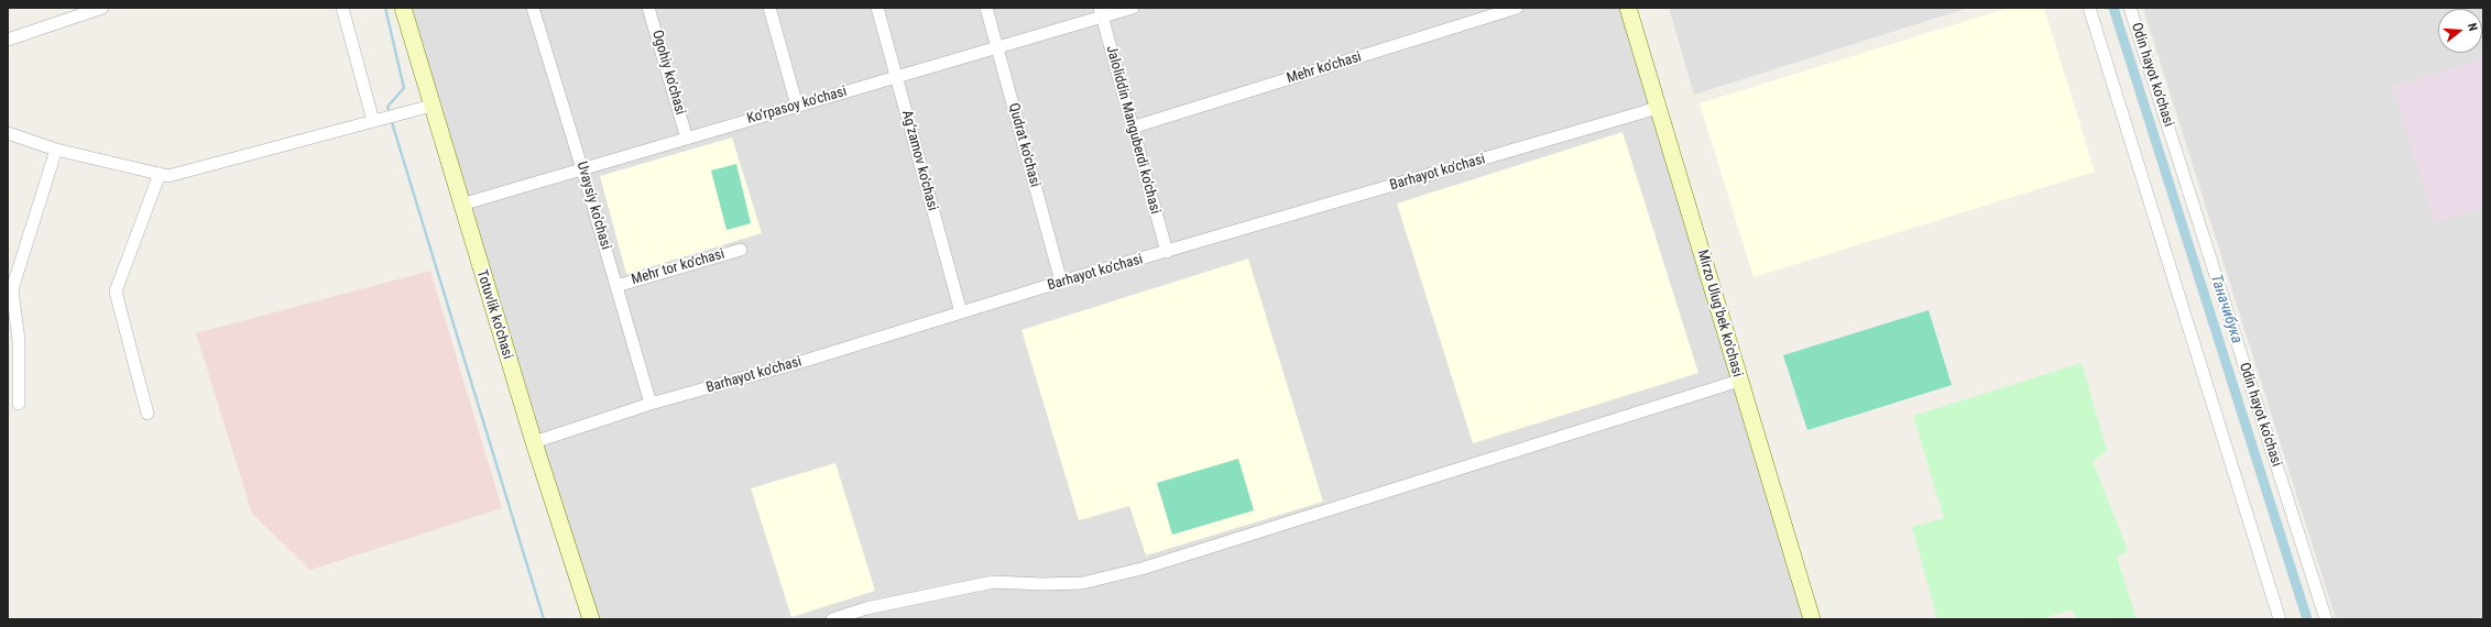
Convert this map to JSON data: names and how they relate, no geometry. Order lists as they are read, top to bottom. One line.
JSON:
{"streets":{"main road":["Mirzo Ulug'bek ko'chasi","Totuvlik ko'chasi"],"street":["Mehr ko'chasi","Ogohiy ko'chasi","Odin hayot ko'chasi","Ko‘rpasoy ko'chasi","Jaloliddin Manguberdi ko'chasi","Qudrat ko'chasi","Ag‘zamov ko'chasi","Barhayot ko'chasi","Uvaysiy ko'chasi","Mehr tor ko'chasi"]},"crossings":[["Mehr ko'chasi","Jaloliddin Manguberdi ko'chasi"],["Ogohiy ko'chasi","Ko‘rpasoy ko'chasi"],["Ko‘rpasoy ko'chasi","Jaloliddin Manguberdi ko'chasi"],["Ko‘rpasoy ko'chasi","Qudrat ko'chasi"],["Ko‘rpasoy ko'chasi","Ag‘zamov ko'chasi"],["Ko‘rpasoy ko'chasi","Uvaysiy ko'chasi"],["Ko‘rpasoy ko'chasi","Totuvlik ko'chasi"],["Jaloliddin Manguberdi ko'chasi","Barhayot ko'chasi"],["Qudrat ko'chasi","Barhayot ko'chasi"],["Ag‘zamov ko'chasi","Barhayot ko'chasi"],["Barhayot ko'chasi","Uvaysiy ko'chasi"],["Barhayot ko'chasi","Mirzo Ulug'bek ko'chasi"],["Barhayot ko'chasi","Totuvlik ko'chasi"],["Uvaysiy ko'chasi","Mehr tor ko'chasi"]],"water":["Таначибука"],"north":"right"}
